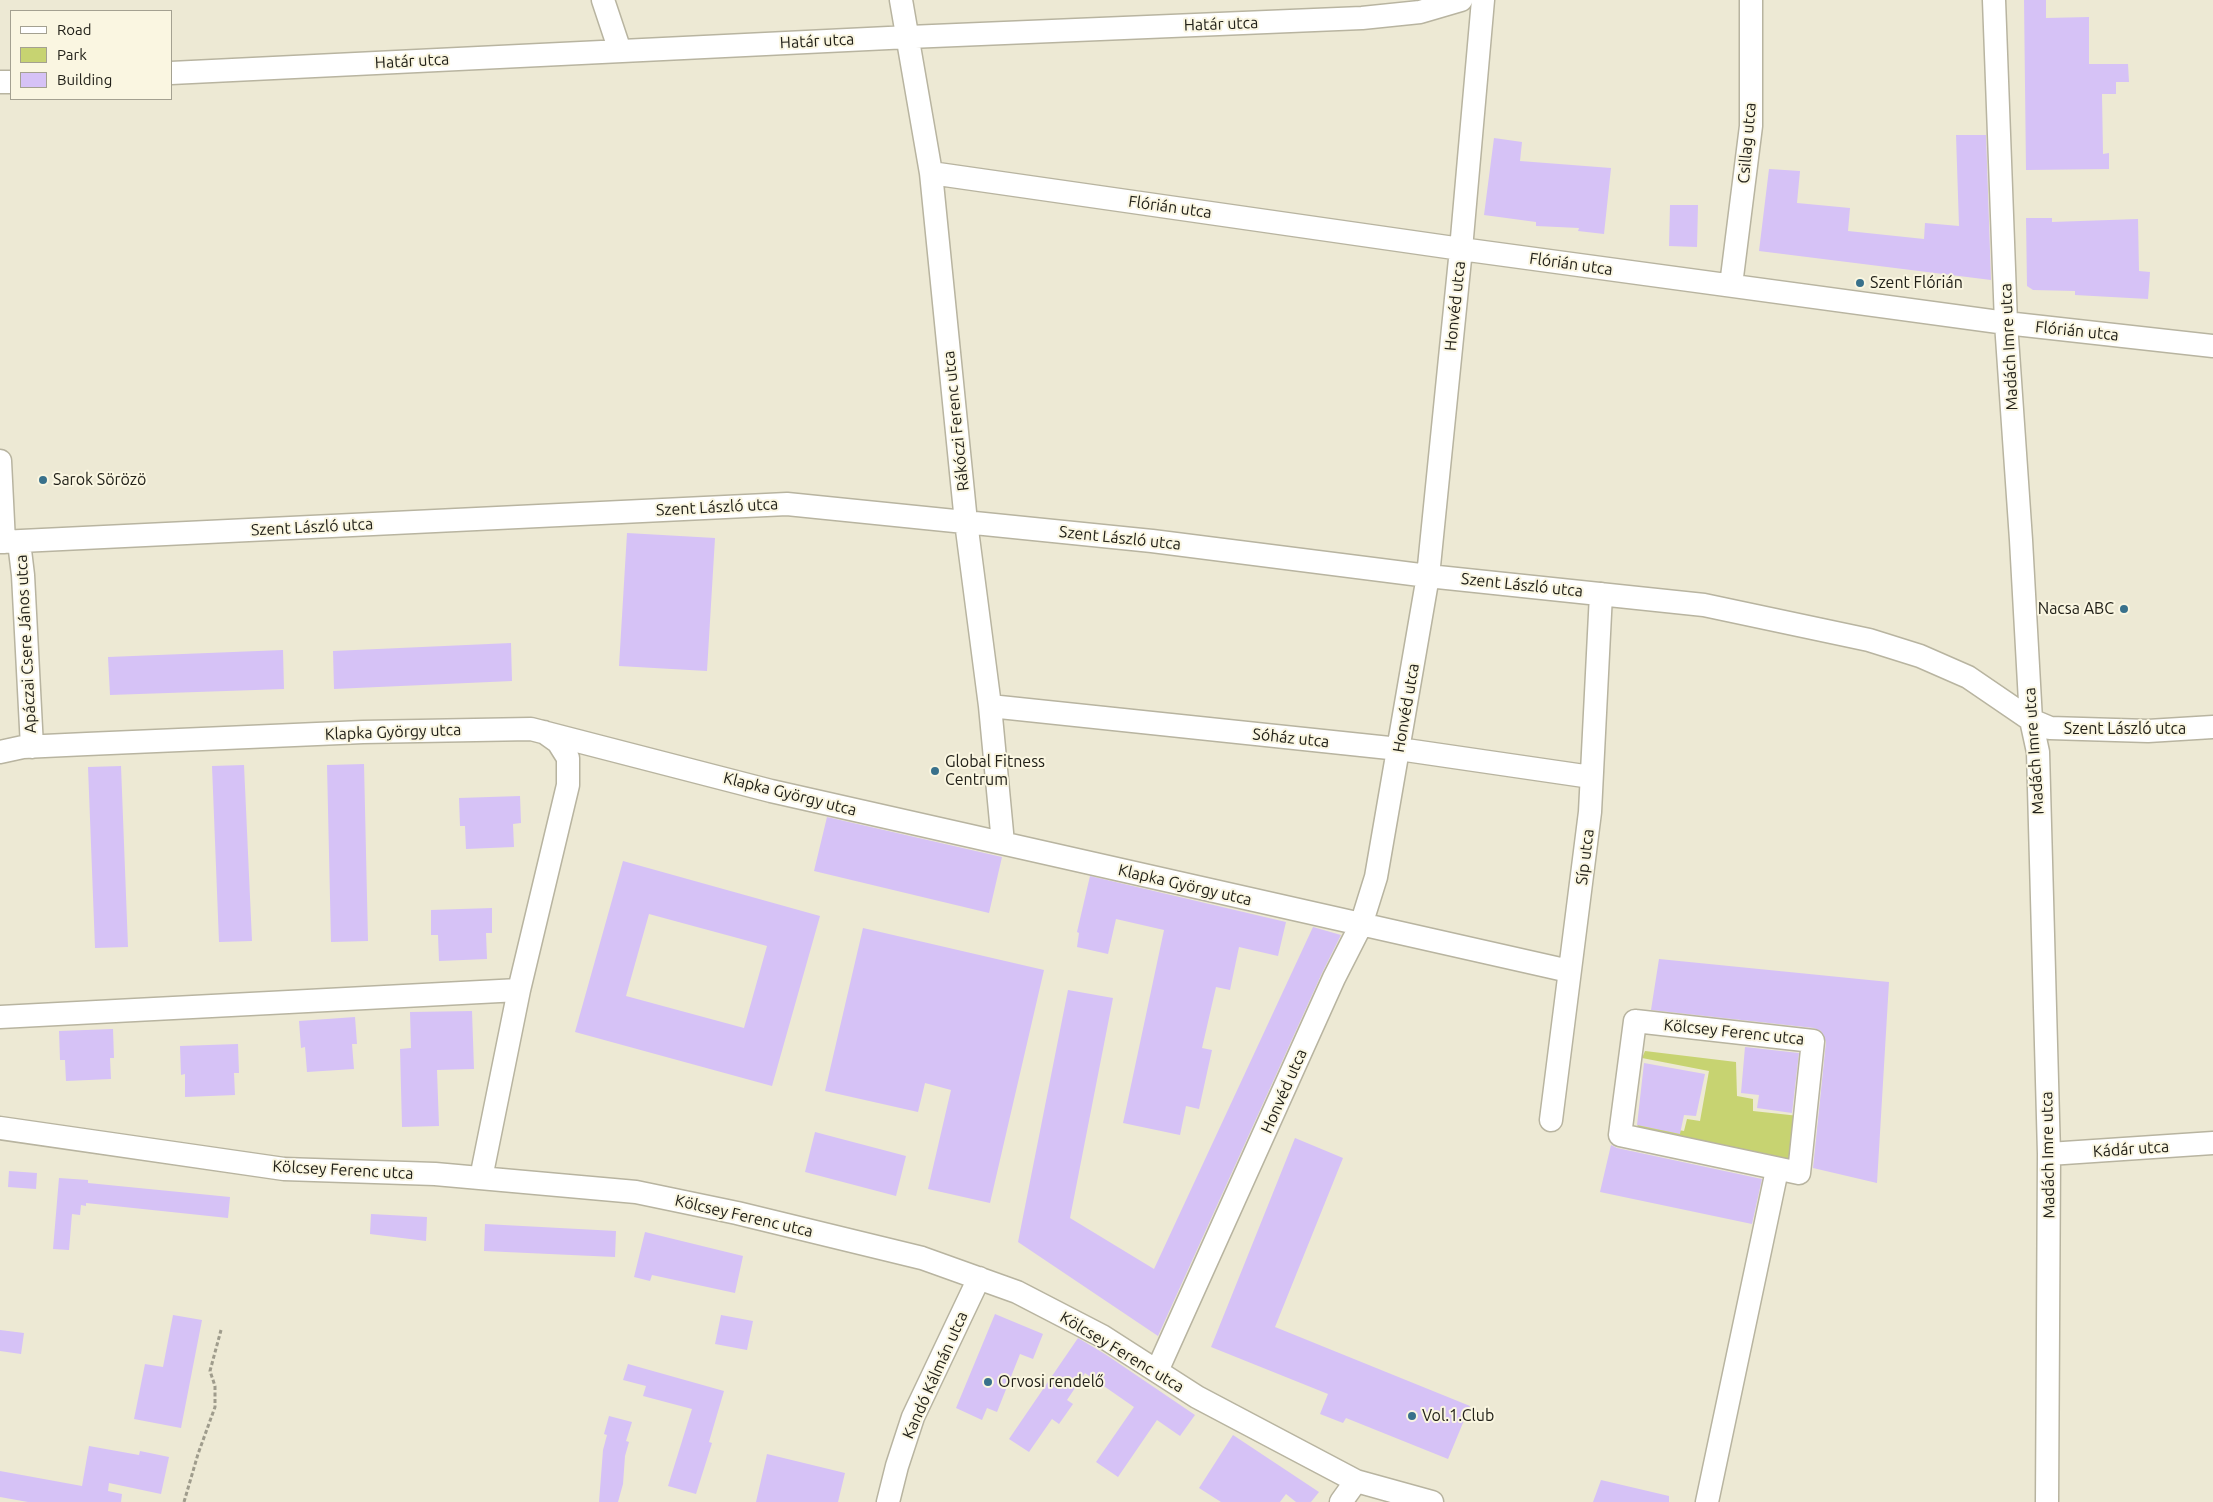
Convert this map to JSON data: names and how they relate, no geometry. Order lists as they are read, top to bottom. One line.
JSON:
{"streets":{"street":["Határ utca","Csillag utca","Flórián utca","Honvéd utca","Madách Imre utca","Rákóczi Ferenc utca","Szent László utca","Apáczai Csere János utca","Klapka György utca","Sóház utca","Síp utca","Kölcsey Ferenc utca","Kádár utca","Kandó Kálmán utca"]},"crossings":[["Határ utca","Rákóczi Ferenc utca"],["Csillag utca","Flórián utca"],["Flórián utca","Honvéd utca"],["Flórián utca","Madách Imre utca"],["Flórián utca","Rákóczi Ferenc utca"],["Honvéd utca","Szent László utca"],["Honvéd utca","Klapka György utca"],["Honvéd utca","Sóház utca"],["Honvéd utca","Kölcsey Ferenc utca"],["Madách Imre utca","Szent László utca"],["Madách Imre utca","Kádár utca"],["Rákóczi Ferenc utca","Szent László utca"],["Rákóczi Ferenc utca","Klapka György utca"],["Rákóczi Ferenc utca","Sóház utca"],["Szent László utca","Apáczai Csere János utca"],["Szent László utca","Síp utca"],["Apáczai Csere János utca","Klapka György utca"],["Klapka György utca","Síp utca"],["Sóház utca","Síp utca"],["Kölcsey Ferenc utca","Kandó Kálmán utca"]],"places":["Szent Flórián","Sarok Sörözö","Nacsa ABC","Global Fitness Centrum","Orvosi rendelő","Vol.1.Club"],"legend":["Road","Park","Building"]}
